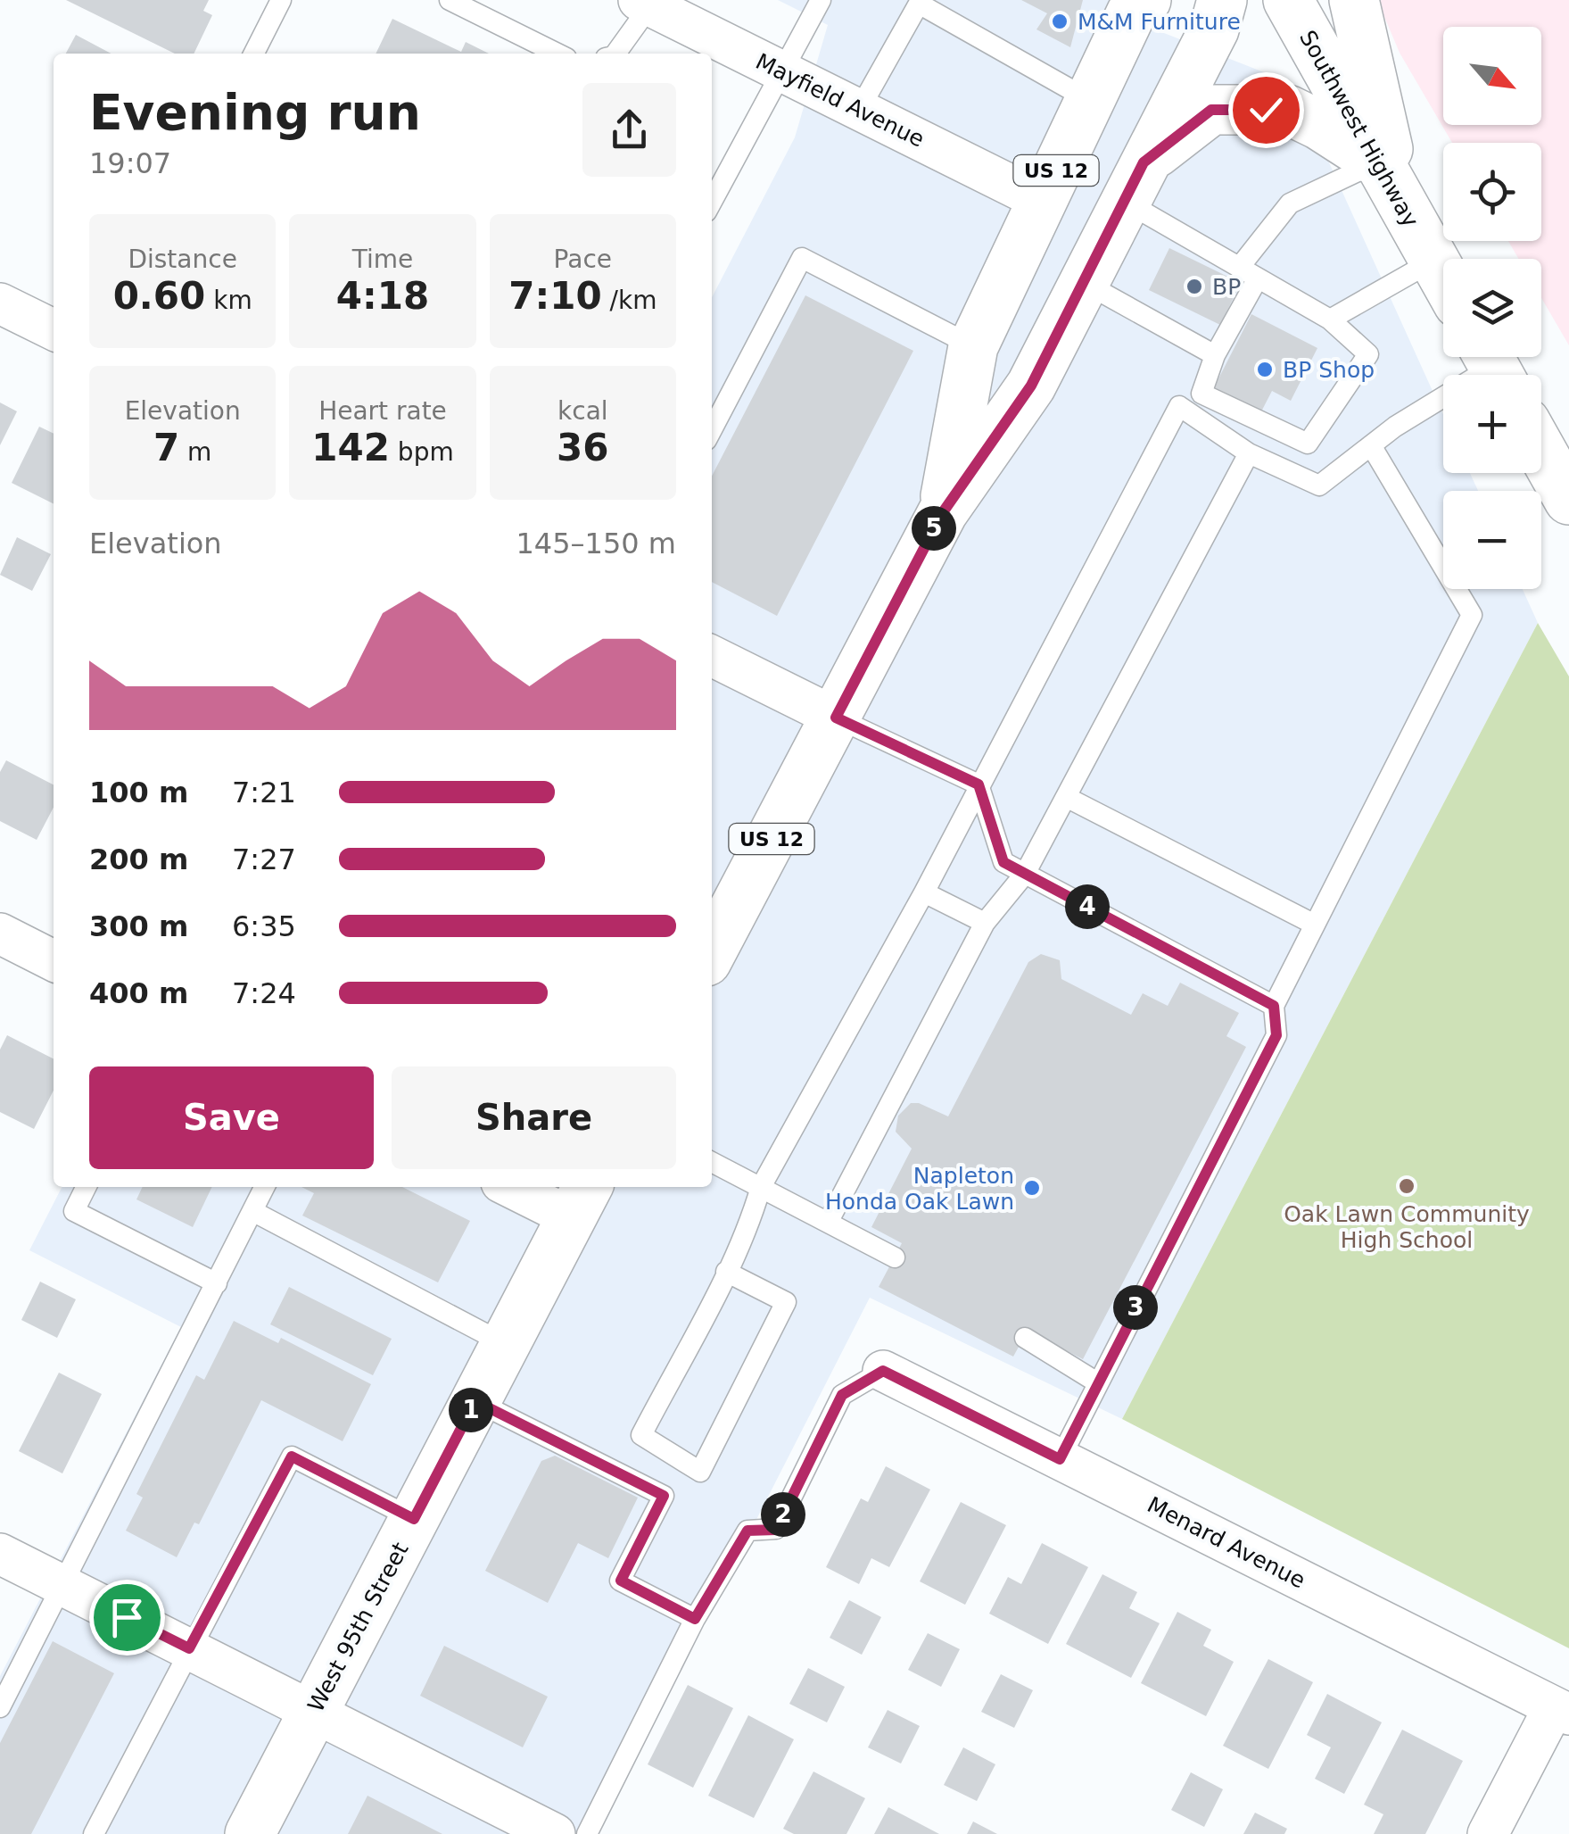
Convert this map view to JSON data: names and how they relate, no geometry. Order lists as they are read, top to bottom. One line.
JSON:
{"streets":{"main road":["Southwest Highway","US 12","West 95th Street"],"street":["Mayfield Avenue","Menard Avenue"]},"crossings":[["Mayfield Avenue","US 12"]],"places":["M&M Furniture","BP","BP Shop","Oak Lawn Community High School","Napleton Honda Oak Lawn"],"north":"bottom right","page":{"map_buttons":["+","−"],"heading":["Evening run","19:07"],"stats":[["Distance","0.60 km"],["Time","4:18"],["Pace","7:10 /km"],["Elevation","7 m"],["Heart rate","142 bpm"],["kcal","36"]],"pins":["5","4","3","1","2"],"chart":["Elevation","145–150 m"],"list":[{"name":"100 m","note":"7:21"},{"name":"200 m","note":"7:27"},{"name":"300 m","note":"6:35"},{"name":"400 m","note":"7:24"}],"buttons":["Save","Share"]}}
